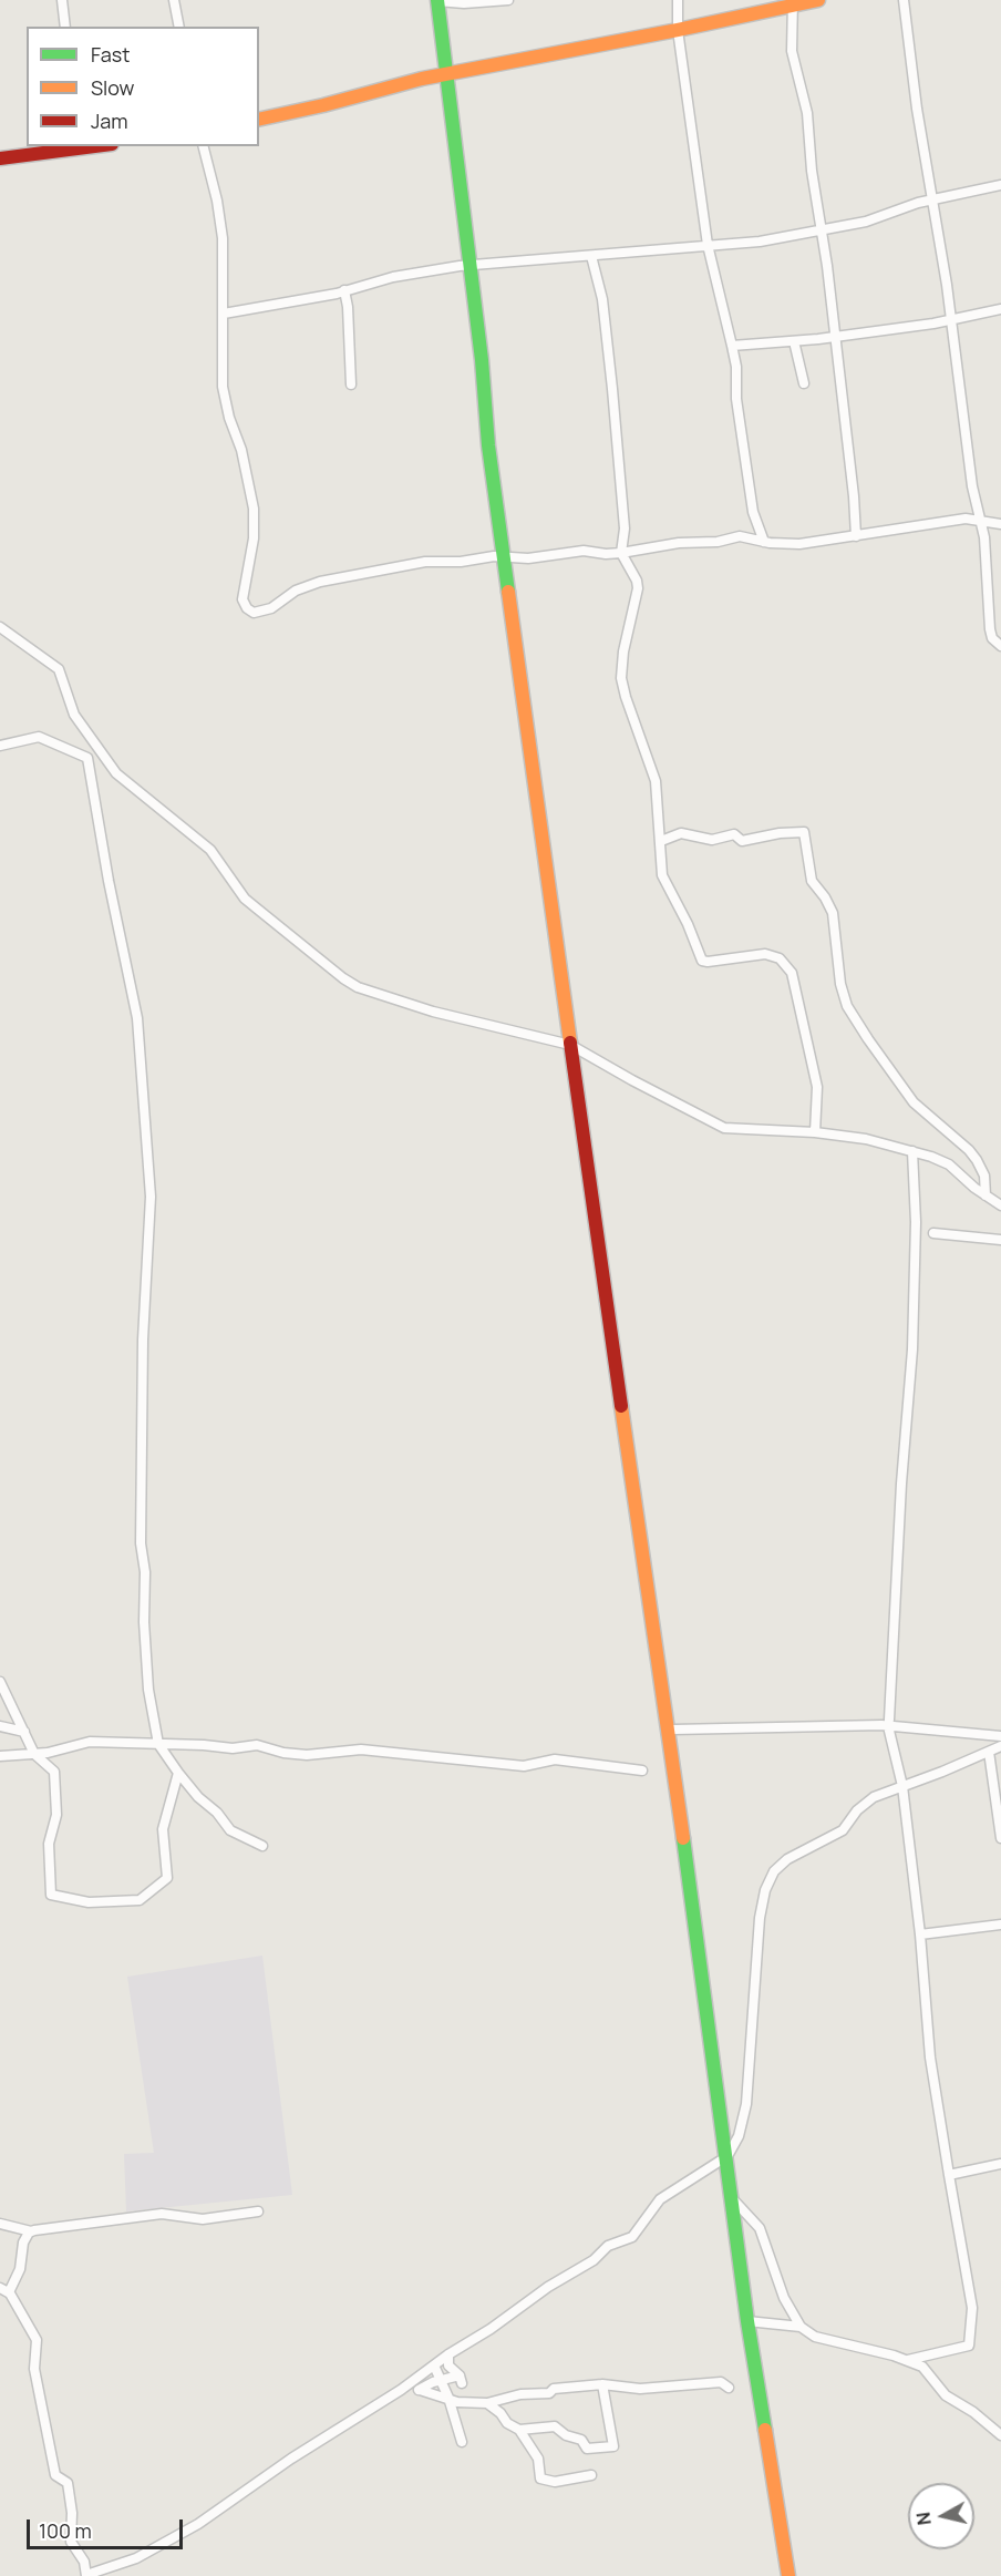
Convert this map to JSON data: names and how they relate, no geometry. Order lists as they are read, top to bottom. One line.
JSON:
{"legend":["Fast","Slow","Jam"],"scale_bar":"100 m","north":"left"}
